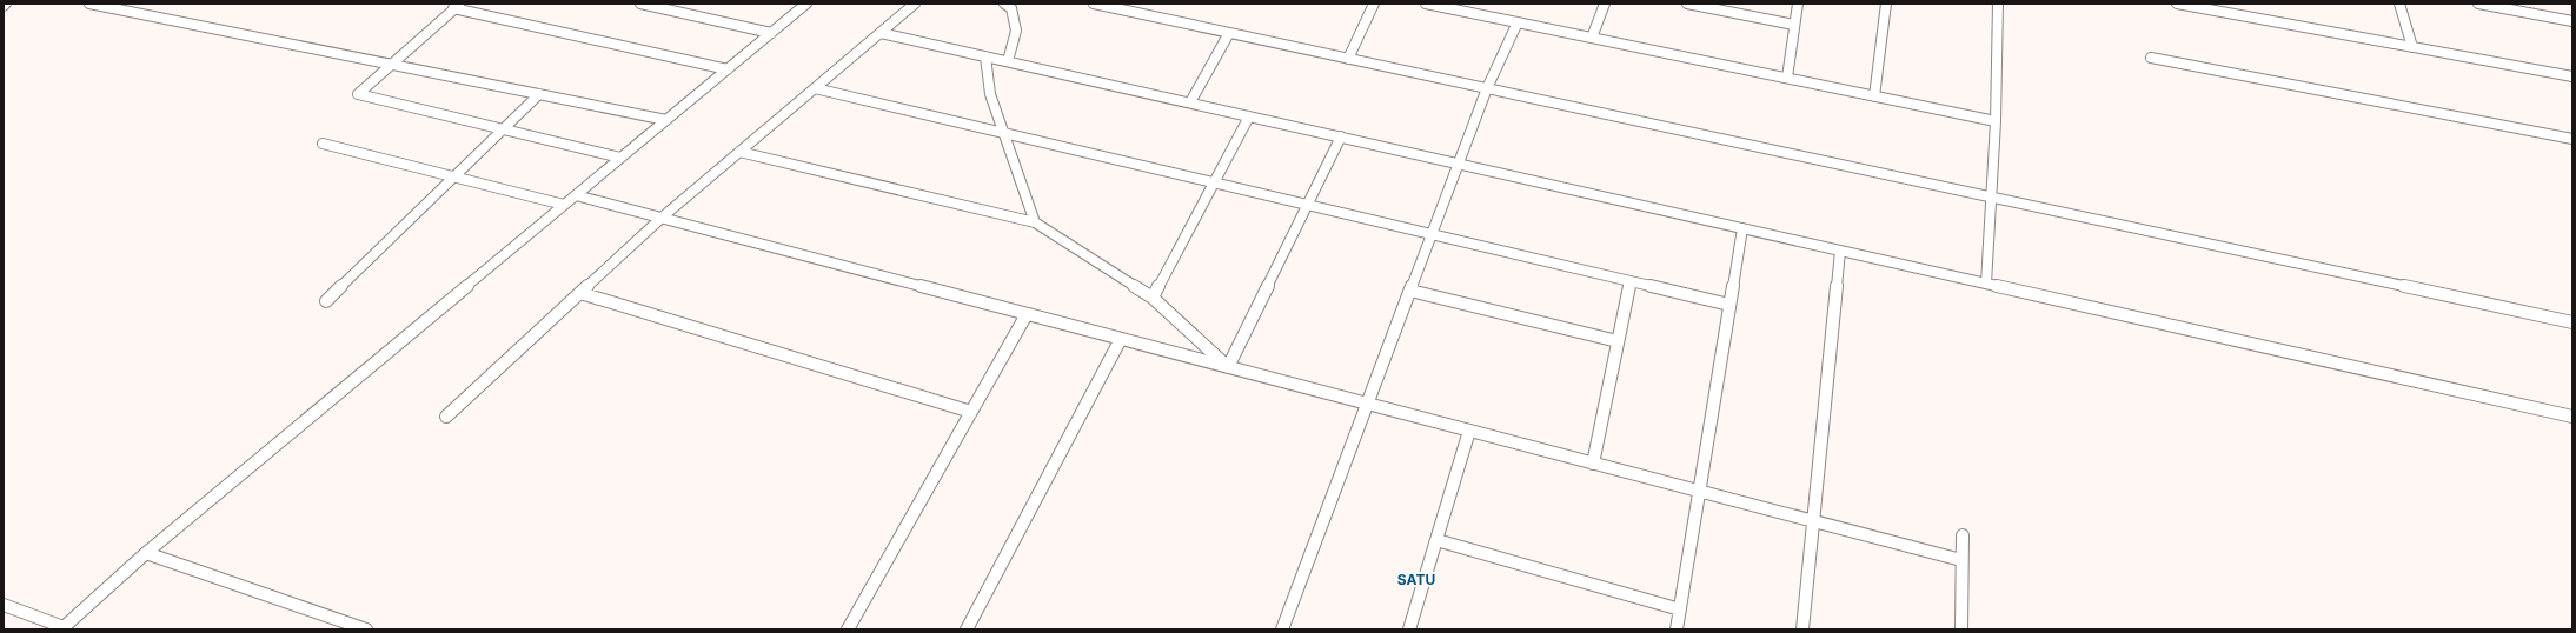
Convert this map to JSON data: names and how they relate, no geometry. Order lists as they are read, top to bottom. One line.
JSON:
{"districts":["SATU"]}
